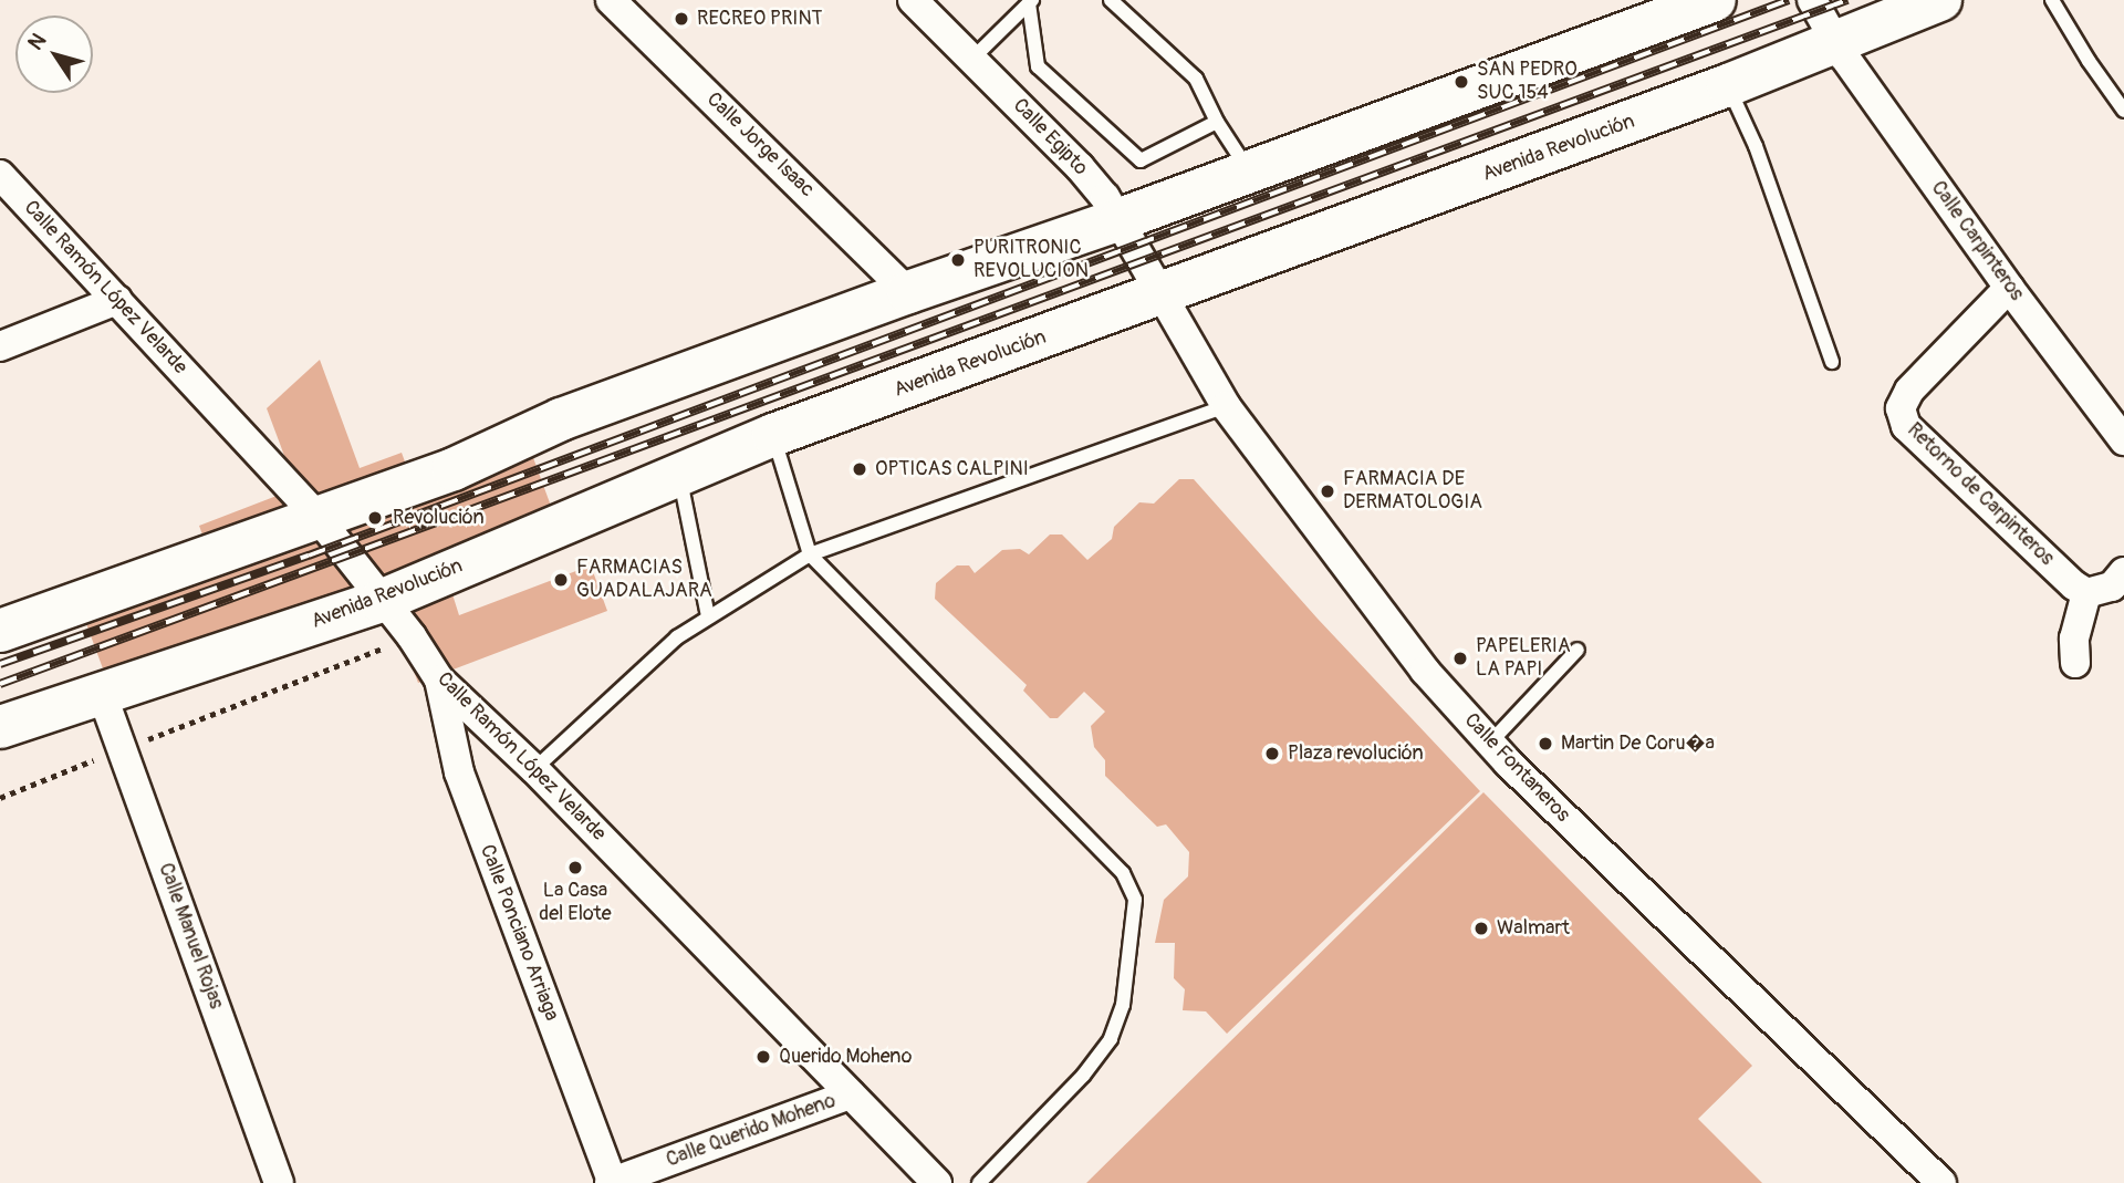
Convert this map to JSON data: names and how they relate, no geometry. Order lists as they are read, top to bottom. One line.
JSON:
{"streets":{"main road":["Avenida Revolución"],"street":["Calle Egipto","Calle Jorge Isaac","Calle Carpinteros","Calle Ramón López Velarde","Retorno de Carpinteros","Calle Fontaneros","Calle Ponciano Arriaga","Calle Manuel Rojas","Calle Querido Moheno"]},"crossings":[["Calle Egipto","Avenida Revolución"],["Calle Egipto","Calle Fontaneros"],["Avenida Revolución","Calle Carpinteros"],["Avenida Revolución","Calle Ramón López Velarde"],["Avenida Revolución","Calle Fontaneros"],["Avenida Revolución","Calle Manuel Rojas"],["Calle Carpinteros","Retorno de Carpinteros"],["Calle Ramón López Velarde","Calle Ponciano Arriaga"],["Calle Ramón López Velarde","Calle Querido Moheno"],["Calle Ponciano Arriaga","Calle Querido Moheno"]],"places":["RECREO PRINT","SAN PEDRO SUC 154","PURITRONIC REVOLUCION","OPTICAS CALPINI","FARMACIA DE DERMATOLOGIA","Revolución","FARMACIAS GUADALAJARA","PAPELERIA LA PAPI","Martin De Coru�a","Plaza revolución","La Casa del Elote","Walmart","Querido Moheno"],"north":"top left"}
